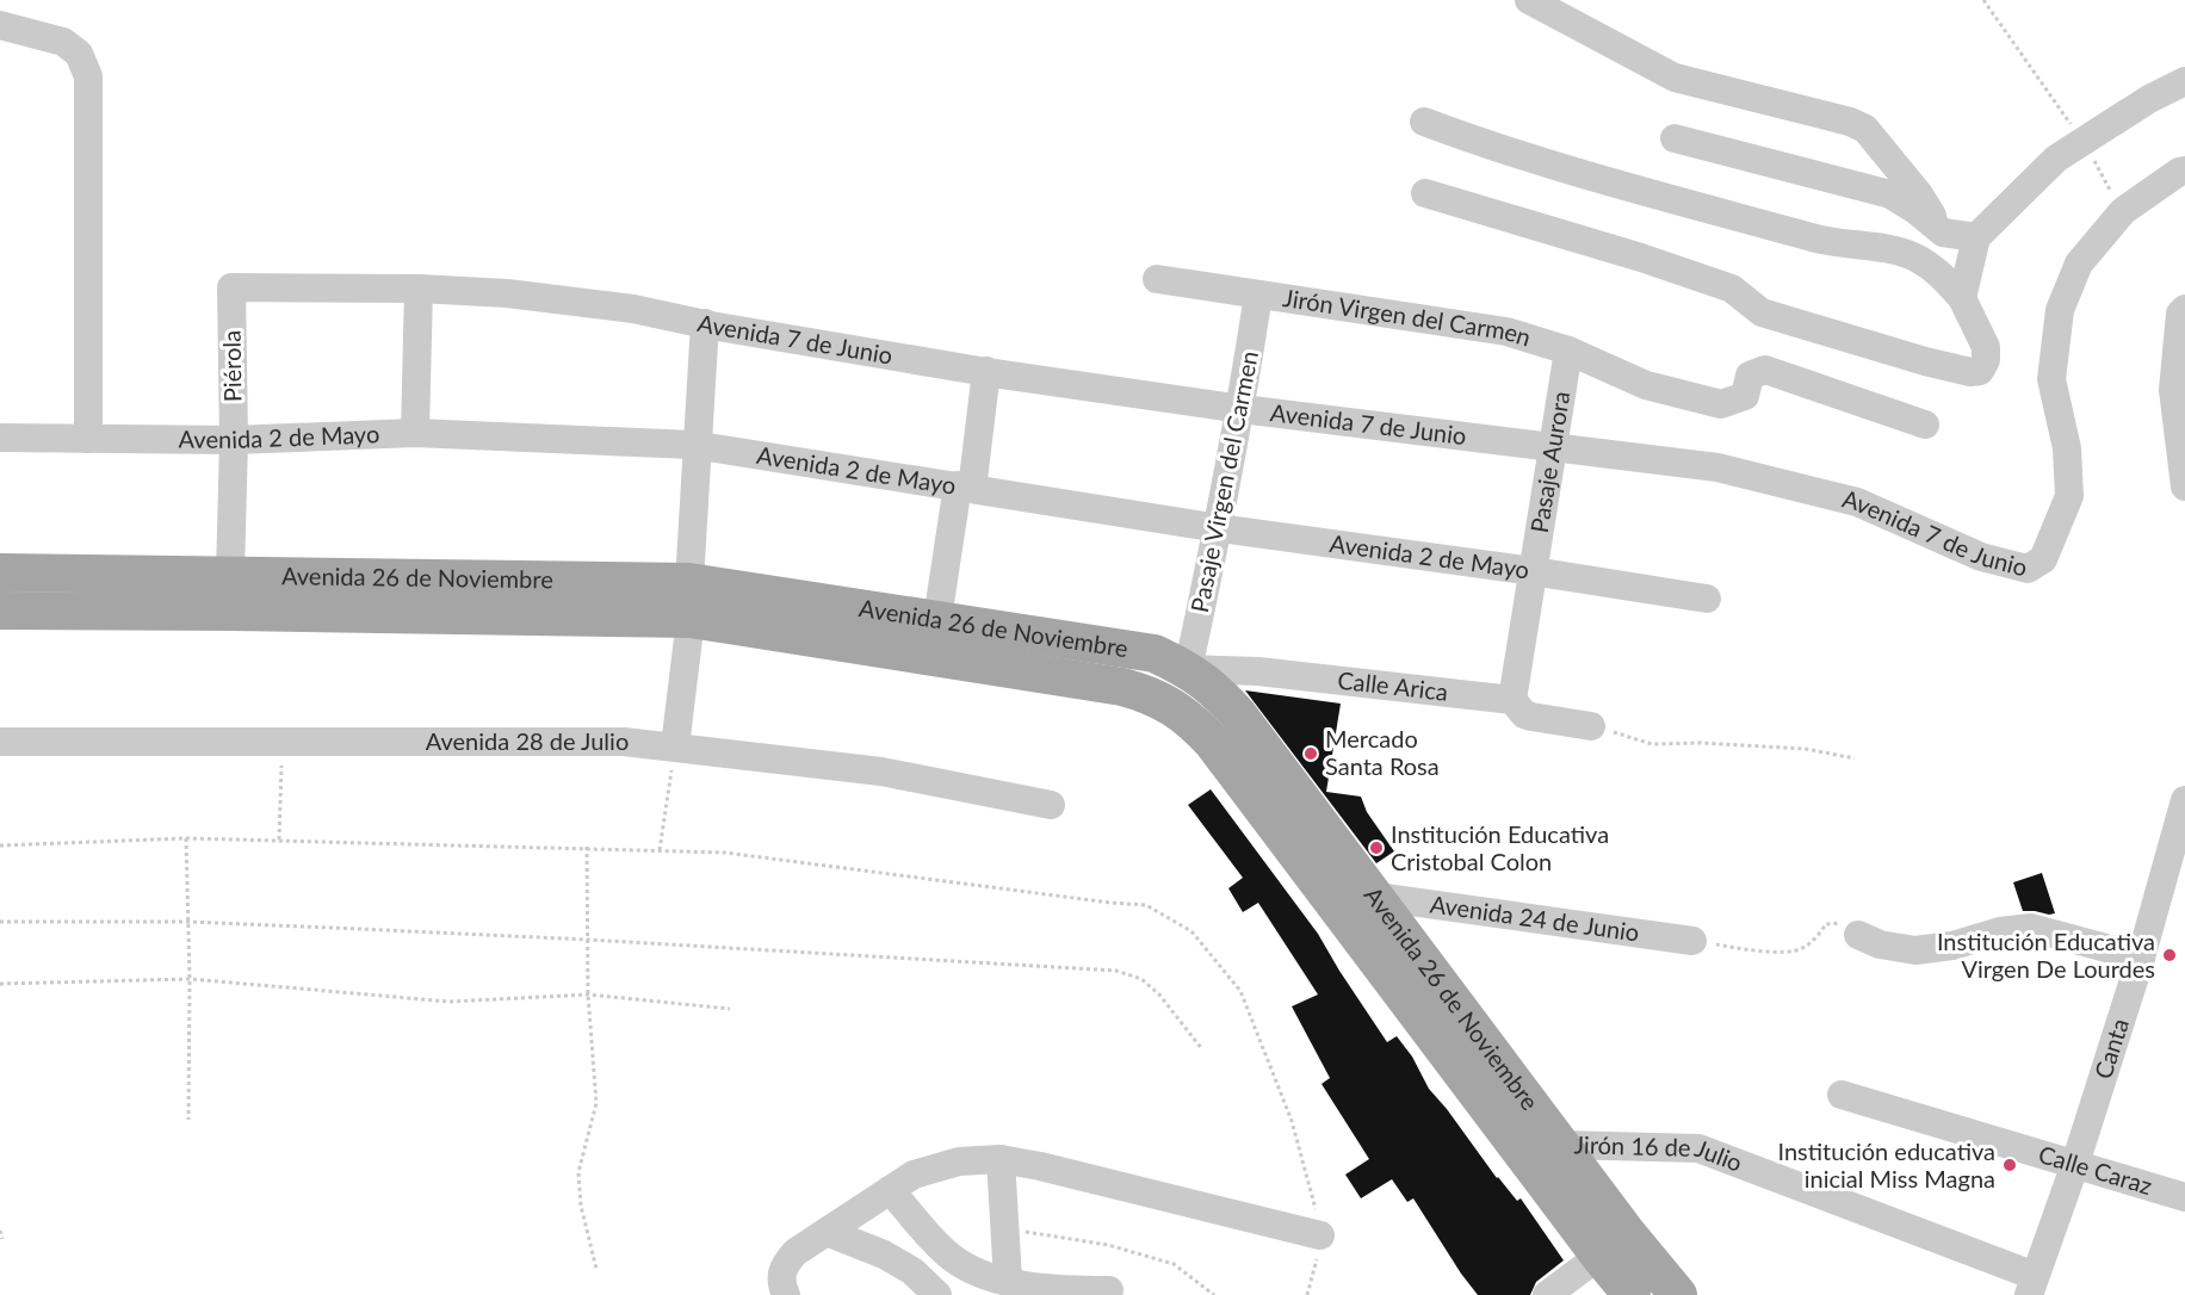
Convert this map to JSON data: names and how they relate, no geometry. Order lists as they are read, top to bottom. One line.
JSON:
{"streets":{"main road":["Avenida 26 de Noviembre"],"street":["Jirón Virgen del Carmen","Avenida 7 de Junio","Piérola","Avenida 2 de Mayo","Pasaje Aurora","Pasaje Virgen del Carmen","Calle Arica","Avenida 28 de Julio","Avenida 24 de Junio","Canta","Jirón 16 de Julio","Calle Caraz"]},"crossings":[["Jirón Virgen del Carmen","Pasaje Aurora"],["Jirón Virgen del Carmen","Pasaje Virgen del Carmen"],["Avenida 7 de Junio","Piérola"],["Avenida 7 de Junio","Pasaje Aurora"],["Avenida 7 de Junio","Pasaje Virgen del Carmen"],["Piérola","Avenida 2 de Mayo"],["Piérola","Avenida 26 de Noviembre"],["Avenida 2 de Mayo","Pasaje Aurora"],["Avenida 2 de Mayo","Pasaje Virgen del Carmen"],["Pasaje Aurora","Calle Arica"],["Pasaje Virgen del Carmen","Avenida 26 de Noviembre"],["Pasaje Virgen del Carmen","Calle Arica"],["Avenida 26 de Noviembre","Calle Arica"],["Avenida 26 de Noviembre","Avenida 24 de Junio"],["Avenida 26 de Noviembre","Jirón 16 de Julio"],["Canta","Jirón 16 de Julio"],["Canta","Calle Caraz"]],"places":["Mercado Santa Rosa","Institución Educativa Cristobal Colon","Institución Educativa Virgen De Lourdes","Institución educativa inicial Miss Magna"]}
